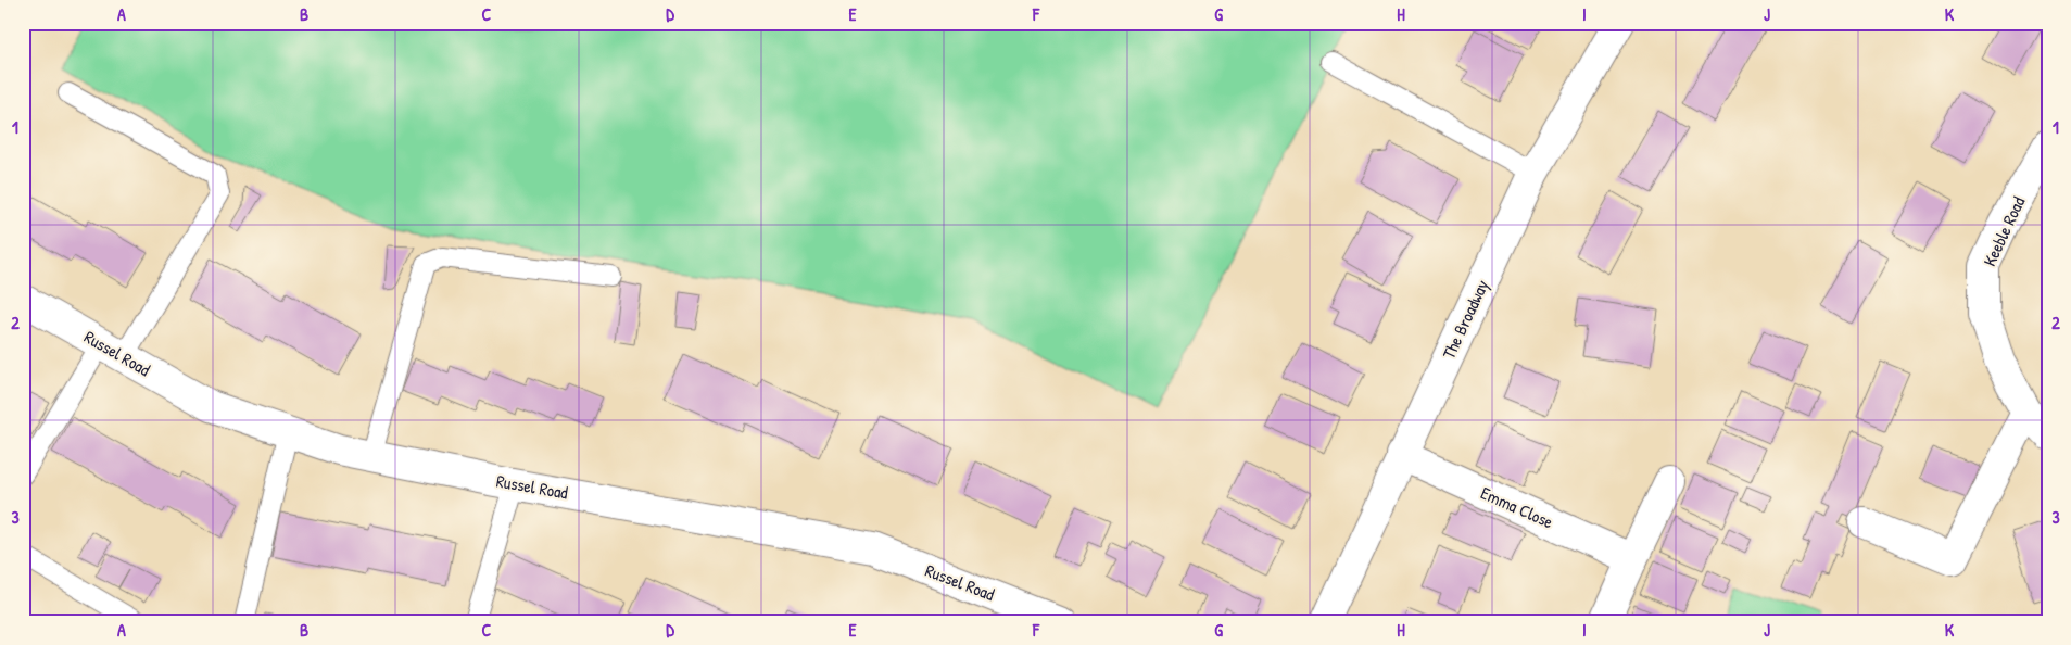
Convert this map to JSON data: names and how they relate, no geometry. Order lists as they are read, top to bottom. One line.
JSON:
{"streets":{"street":["Keeble Road","The Broadway","Russel Road","Emma Close"]},"crossings":[["The Broadway","Emma Close"]],"grid":{"columns":["A","B","C","D","E","F","G","H","I","J","K"],"rows":["1","2","3"]}}
